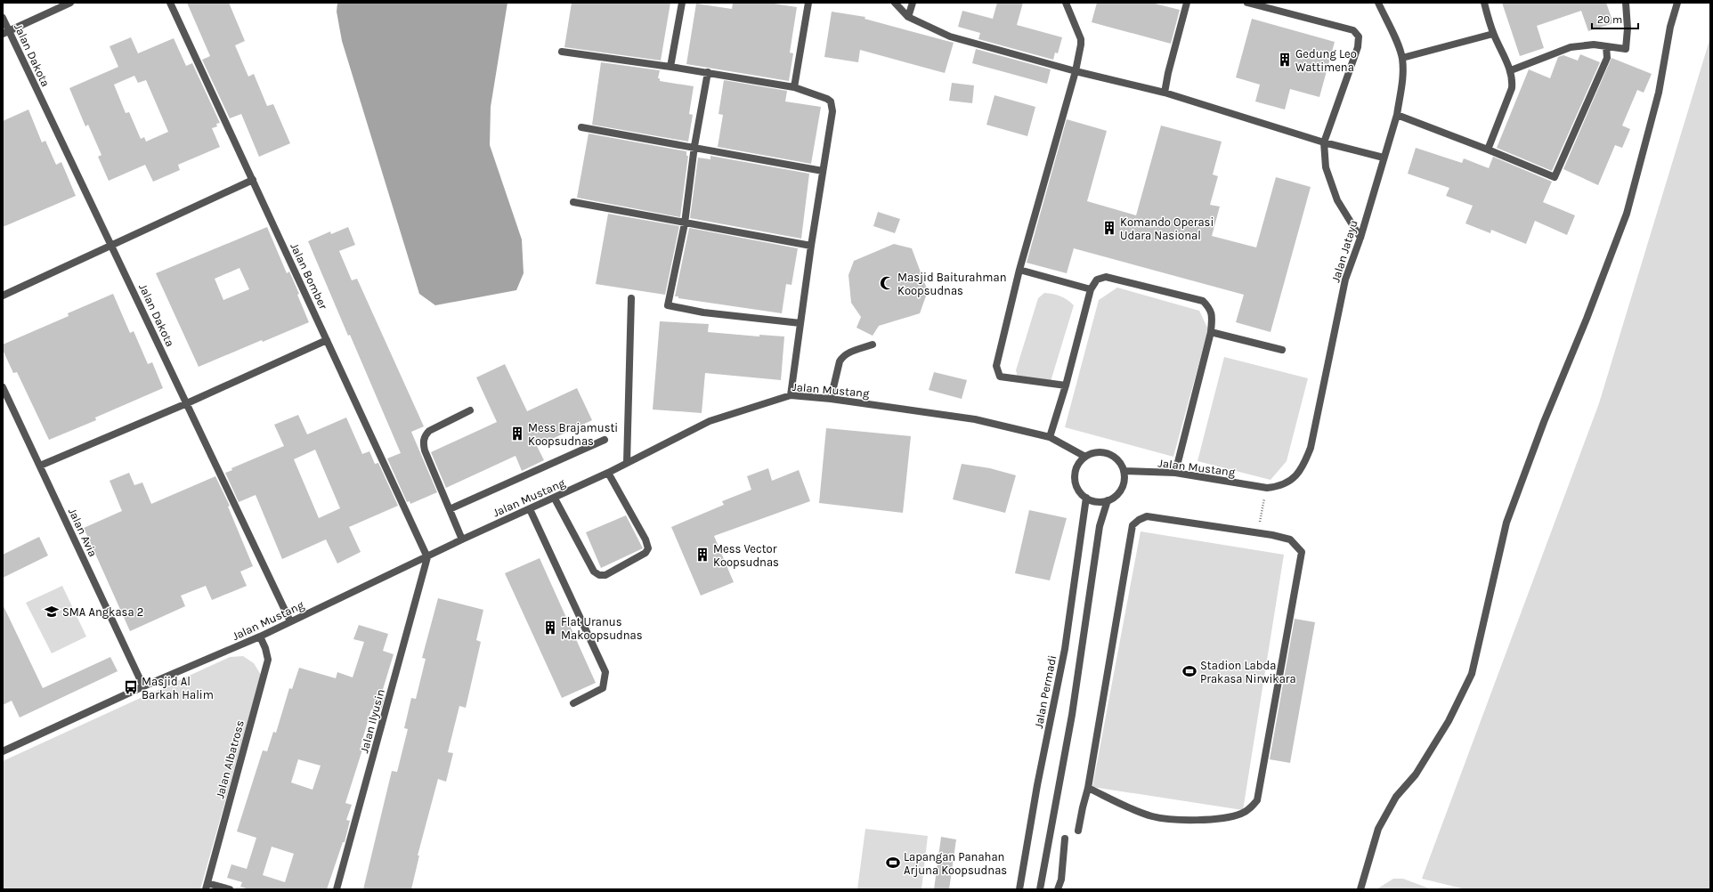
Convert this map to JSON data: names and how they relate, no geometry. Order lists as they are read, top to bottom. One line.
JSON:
{"streets":{"lane":["Jalan Dakota","Jalan Jatayu","Jalan Bomber","Jalan Mustang","Jalan Avia","Jalan Permadi","Jalan Ilyusin","Jalan Albatross"]},"crossings":[["Jalan Dakota","Jalan Mustang"],["Jalan Jatayu","Jalan Mustang"],["Jalan Bomber","Jalan Mustang"],["Jalan Bomber","Jalan Ilyusin"],["Jalan Mustang","Jalan Avia"],["Jalan Mustang","Jalan Permadi"],["Jalan Mustang","Jalan Ilyusin"],["Jalan Mustang","Jalan Albatross"]],"places":{"building":["Gedung Leo Wattimena","Komando Operasi Udara Nasional","Mess Brajamusti Koopsudnas","Mess Vector Koopsudnas","Flat Uranus Makoopsudnas"],"mosque":["Masjid Baiturahman Koopsudnas"],"school or university":["SMA Angkasa 2"],"sports":["Stadion Labda Prakasa Nirwikara","Lapangan Panahan Arjuna Koopsudnas"],"bus stop":["Masjid Al Barkah Halim"]},"scale_bar":"20 m"}
